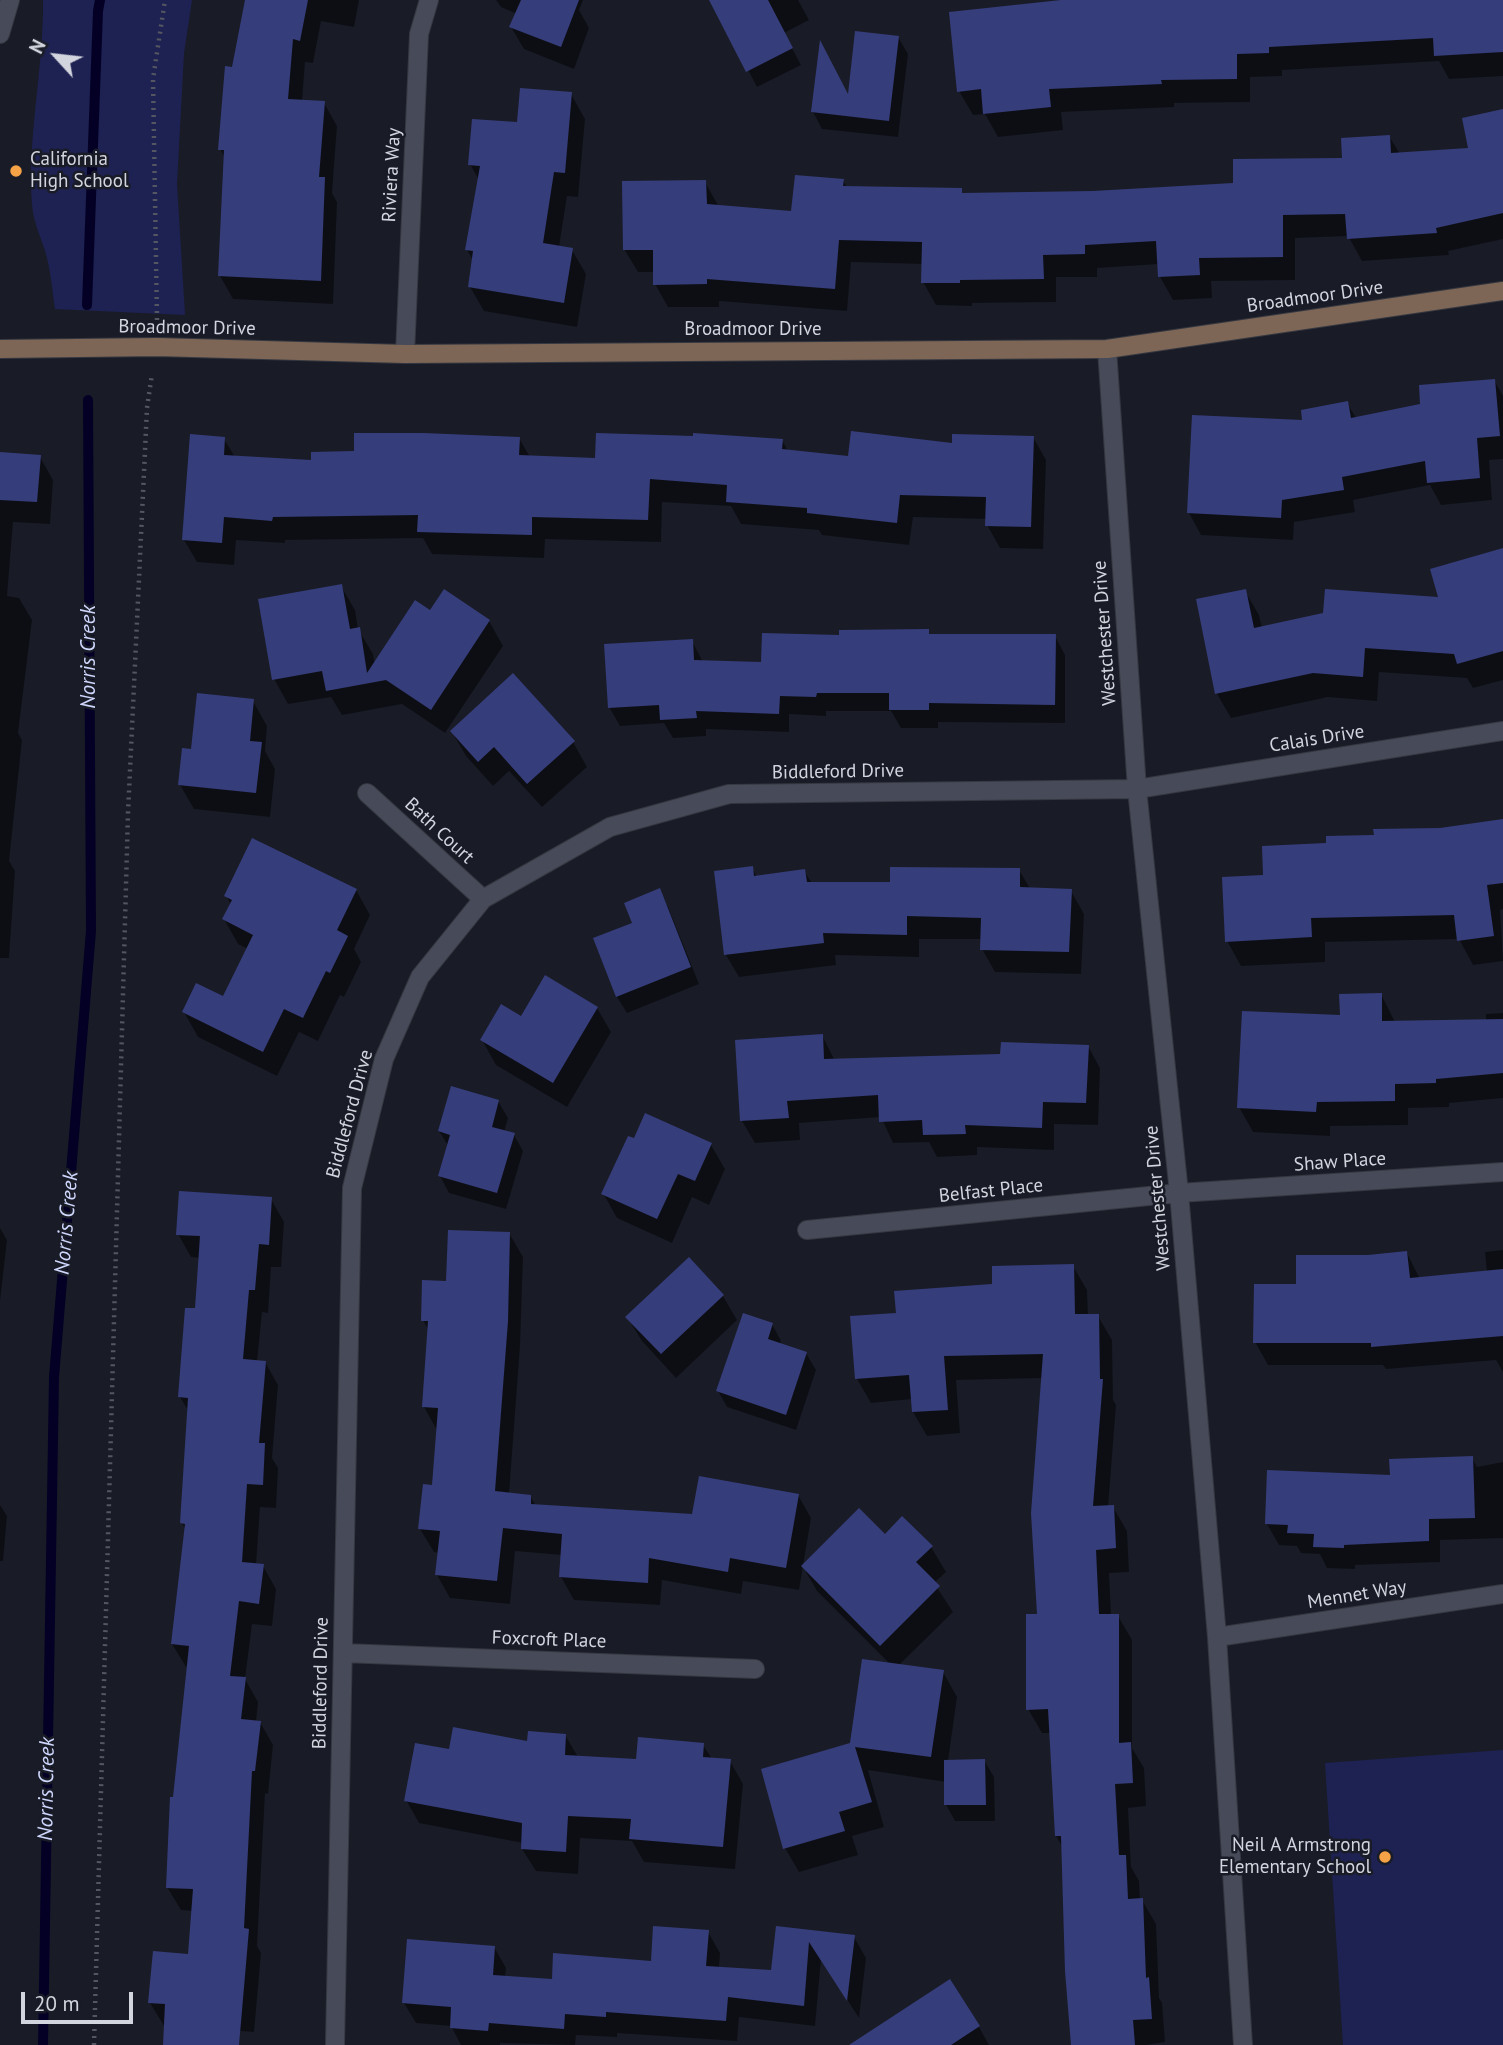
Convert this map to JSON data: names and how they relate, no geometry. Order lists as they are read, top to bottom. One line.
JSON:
{"streets":{"street":["Riviera Way","Broadmoor Drive","Westchester Drive","Calais Drive","Biddleford Drive","Bath Court","Shaw Place","Belfast Place","Mennet Way","Foxcroft Place"]},"crossings":[["Riviera Way","Broadmoor Drive"],["Broadmoor Drive","Westchester Drive"],["Westchester Drive","Calais Drive"],["Westchester Drive","Biddleford Drive"],["Westchester Drive","Shaw Place"],["Westchester Drive","Belfast Place"],["Westchester Drive","Mennet Way"],["Calais Drive","Biddleford Drive"],["Biddleford Drive","Bath Court"],["Biddleford Drive","Foxcroft Place"],["Shaw Place","Belfast Place"]],"water":["Norris Creek"],"places":["California High School","Neil A Armstrong Elementary School"],"scale_bar":"20 m","north":"top left"}
